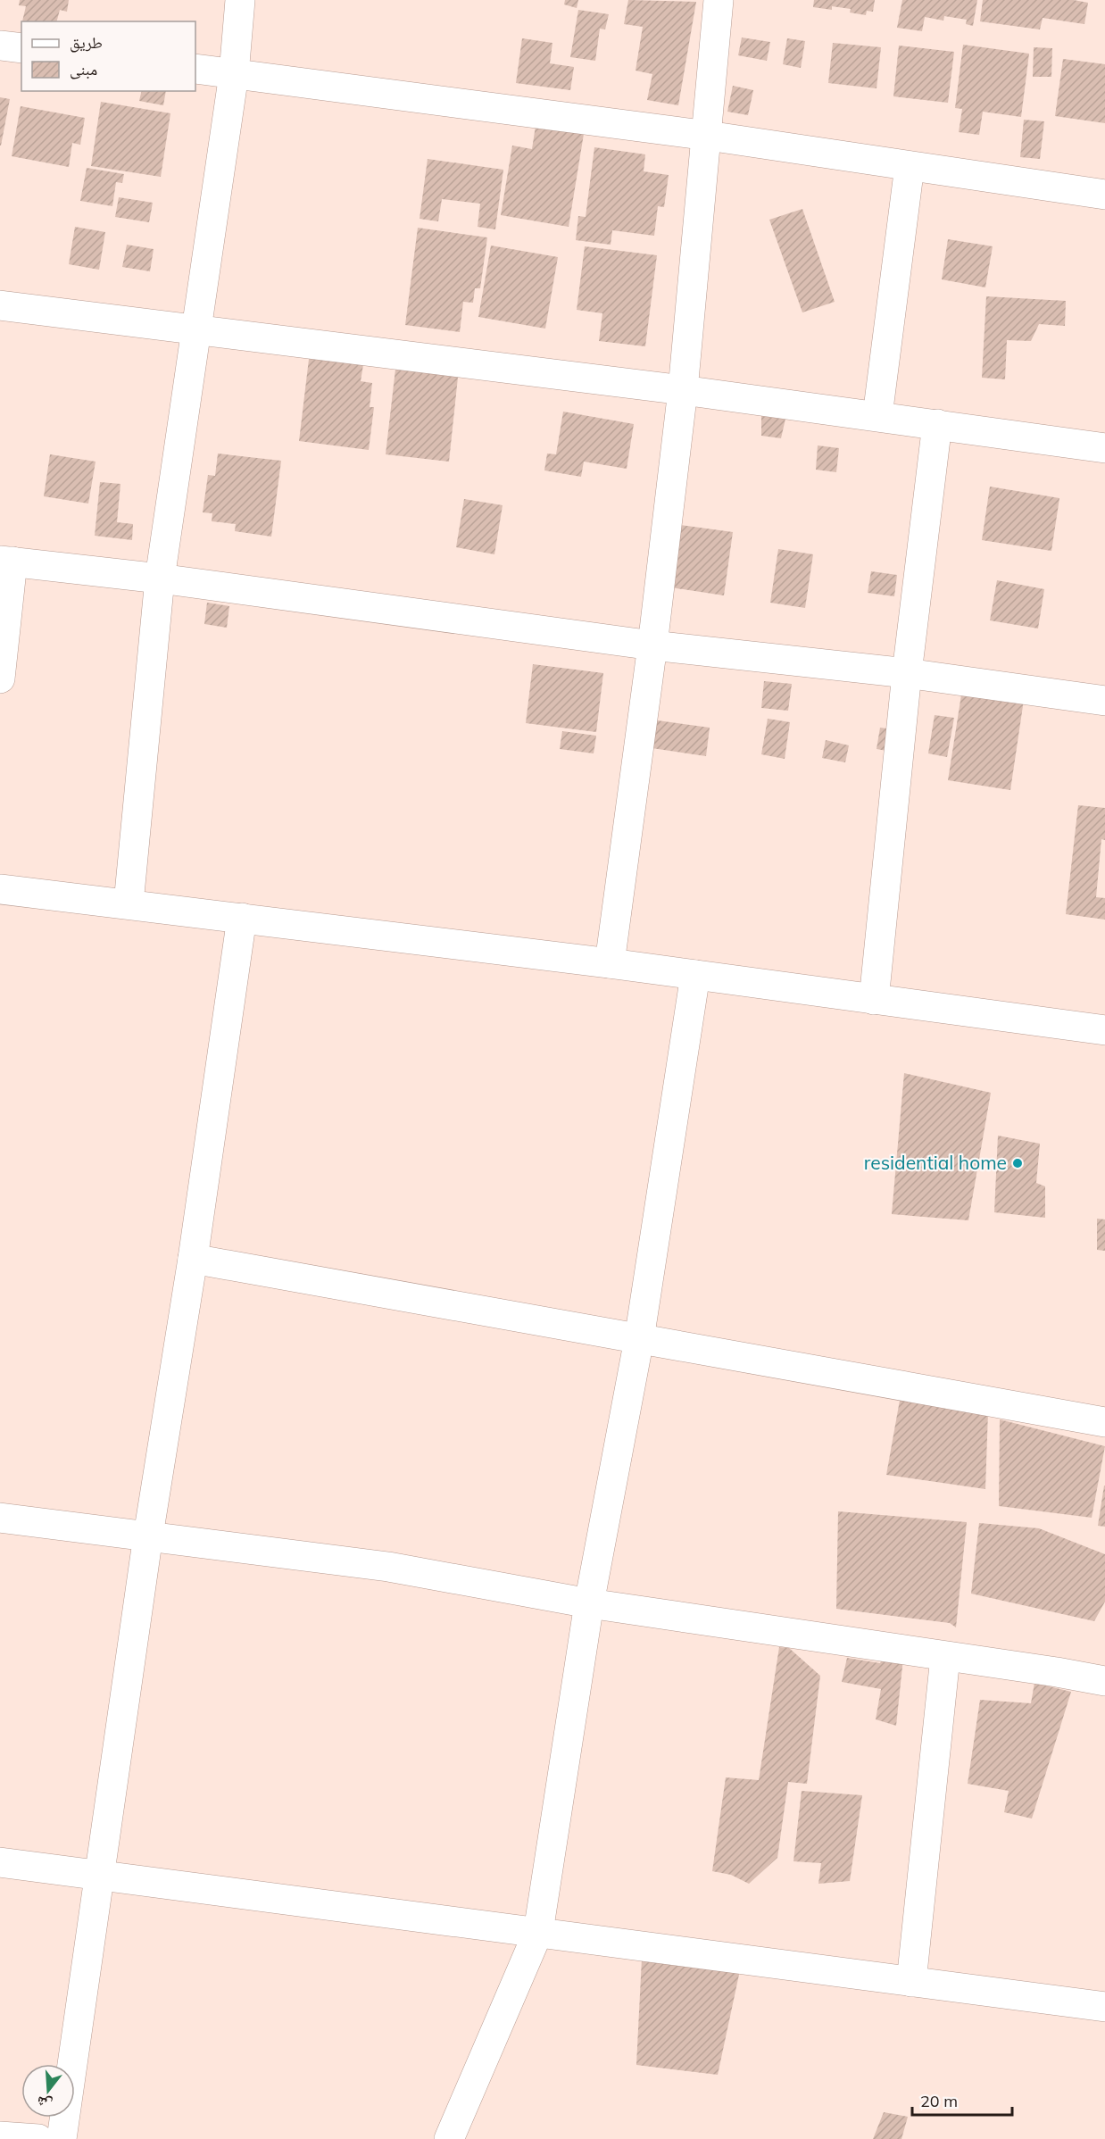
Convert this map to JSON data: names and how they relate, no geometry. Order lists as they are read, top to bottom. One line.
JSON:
{"places":["residential home"],"legend":["طريق","مبنى"],"scale_bar":"20 m","north":"bottom"}
